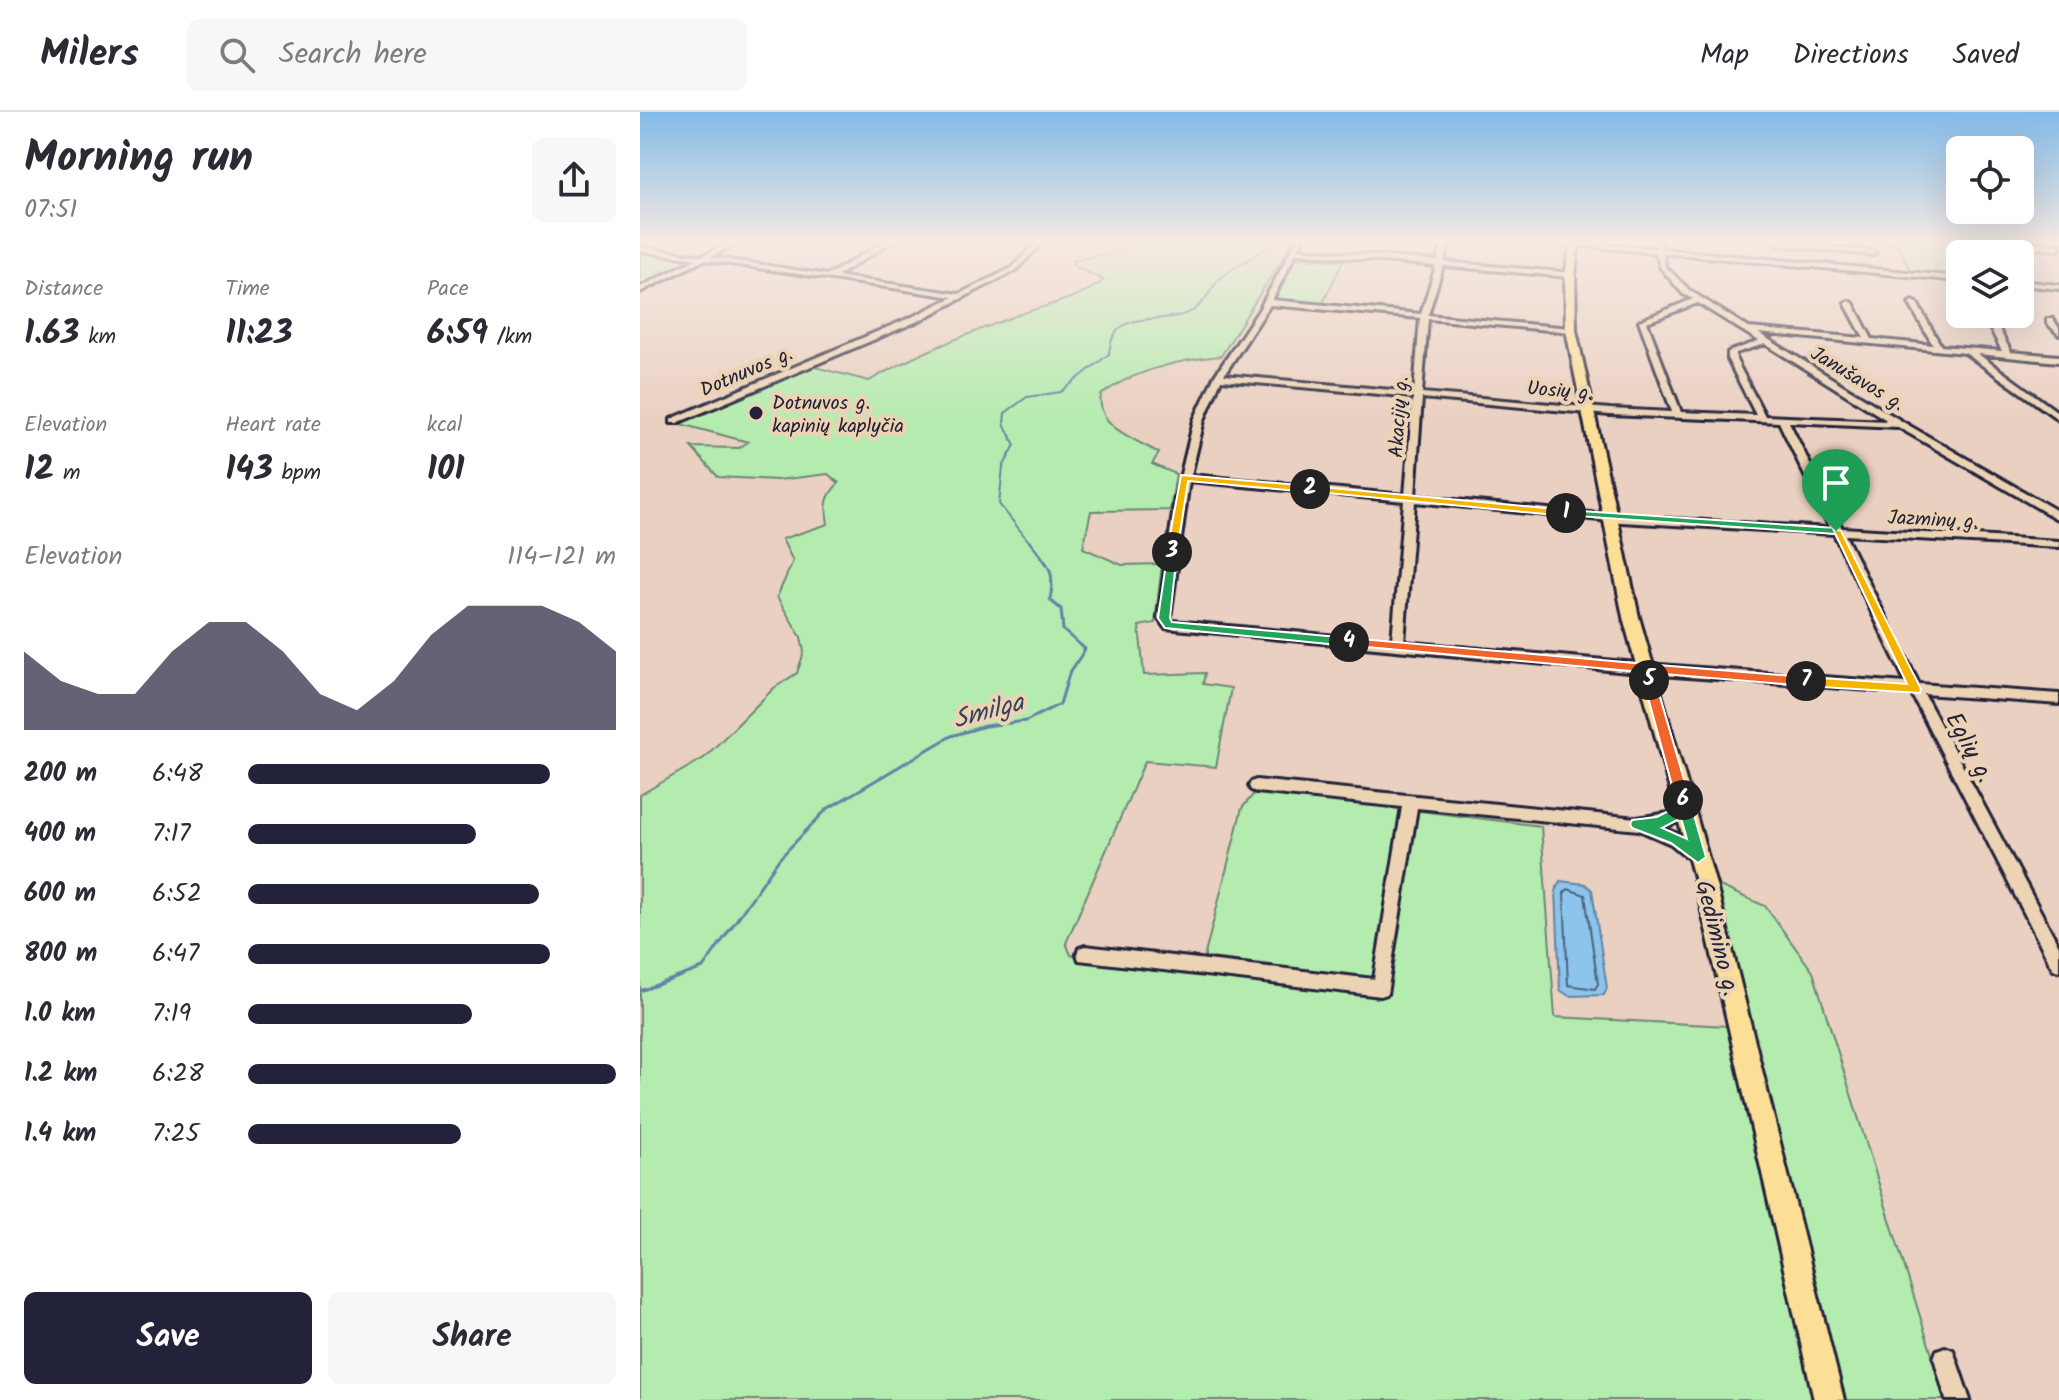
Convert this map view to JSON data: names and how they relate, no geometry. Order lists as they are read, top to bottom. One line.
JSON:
{"streets":{"main road":["Gedimino g."],"street":["Dotnuvos g.","Janušavos g.","Uosių g.","Akacijų g.","Jazminų g.","Eglių g."]},"crossings":[["Janušavos g.","Uosių g."],["Uosių g.","Akacijų g."],["Uosių g.","Eglių g."],["Uosių g.","Gedimino g."],["Akacijų g.","Jazminų g."],["Jazminų g.","Eglių g."],["Jazminų g.","Gedimino g."]],"water":["Smilga"],"places":["Dotnuvos g. kapinių kaplyčia"],"page":{"header":"Milers","search":"Search here","nav":["Map","Directions","Saved"],"heading":["Morning run","07:51"],"stats":[["Distance","1.63 km"],["Time","11:23"],["Pace","6:59 /km"],["Elevation","12 m"],["Heart rate","143 bpm"],["kcal","101"]],"pins":["2","1","3","4","5","7","6"],"chart":["Elevation","114–121 m"],"list":[{"name":"200 m","note":"6:48"},{"name":"400 m","note":"7:17"},{"name":"600 m","note":"6:52"},{"name":"800 m","note":"6:47"},{"name":"1.0 km","note":"7:19"},{"name":"1.2 km","note":"6:28"},{"name":"1.4 km","note":"7:25"}],"buttons":["Save","Share"]}}
